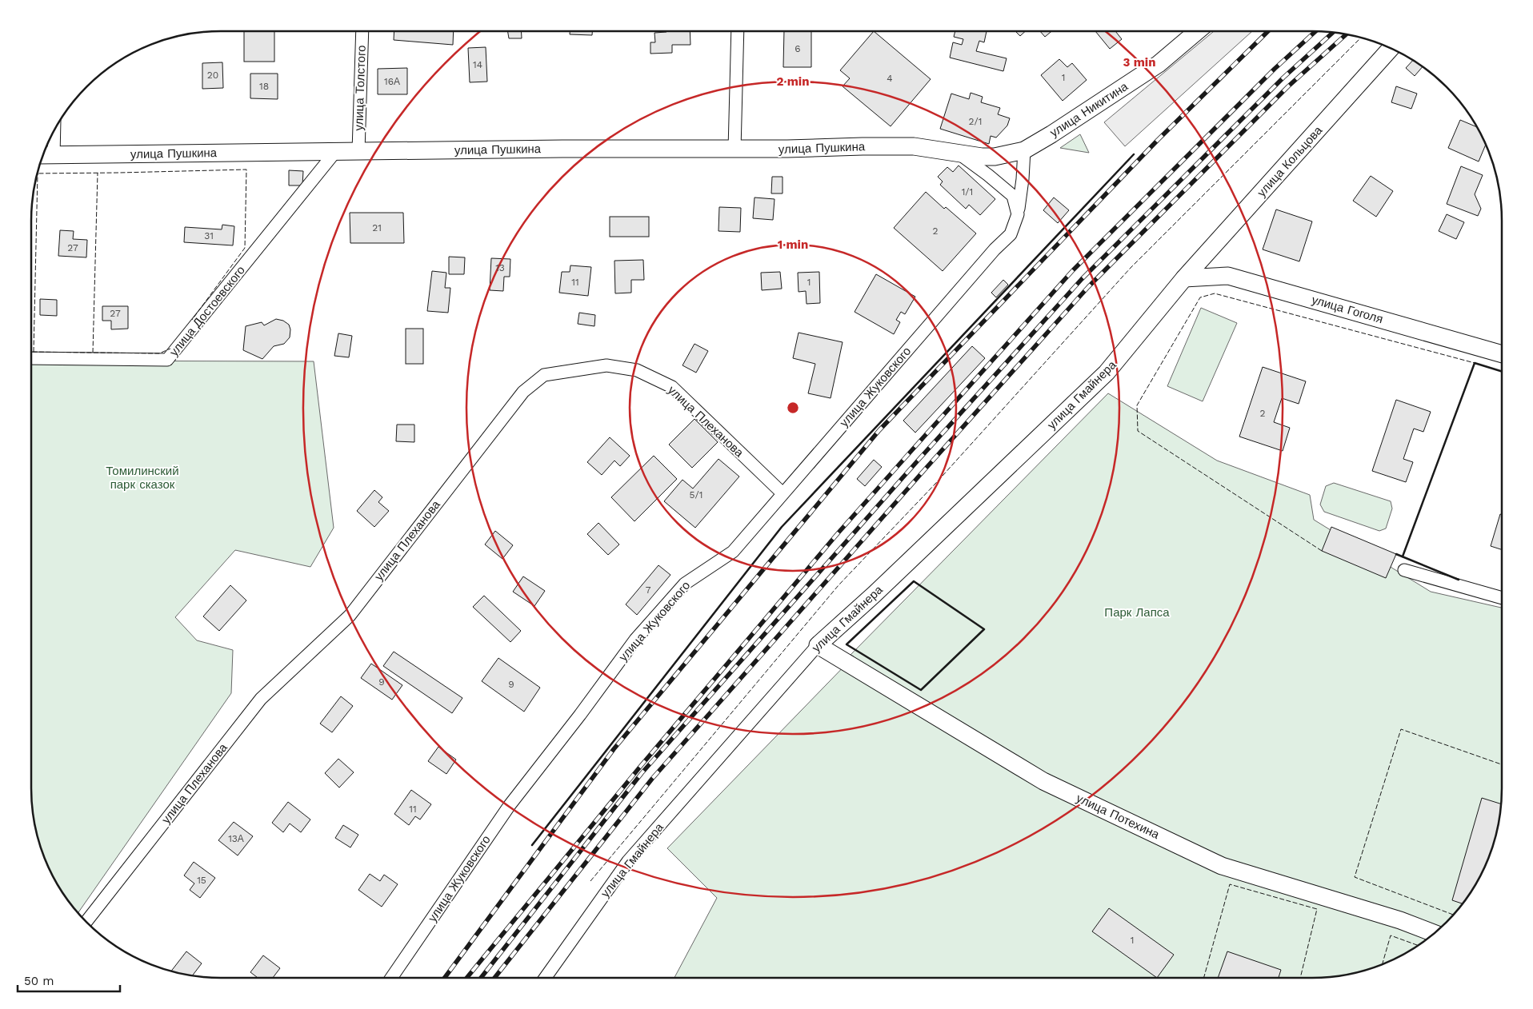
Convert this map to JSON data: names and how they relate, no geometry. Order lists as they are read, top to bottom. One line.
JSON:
{"streets":{"street":["улица Толстого","улица Никитина","улица Пушкина","улица Кольцова","улица Гоголя","улица Достоевского","улица Жуковского","улица Гмайнера","улица Плеханова","улица Потехина"]},"crossings":[["улица Толстого","улица Пушкина"],["улица Никитина","улица Пушкина"],["улица Никитина","улица Жуковского"],["улица Пушкина","улица Достоевского"],["улица Кольцова","улица Гоголя"],["улица Кольцова","улица Гмайнера"],["улица Гоголя","улица Гмайнера"],["улица Жуковского","улица Плеханова"],["улица Гмайнера","улица Потехина"]],"parks":["Томилинский парк сказок","Парк Лапса"],"house_numbers":["6","14","20","1","4","16А","18","2/1","1/1","21","2","31","27","13","11","1","27","2","5/1","7","9","9","11","13А","15","1"],"scale_bar":"50 m","rings":["3 min","2 min","1 min"]}
